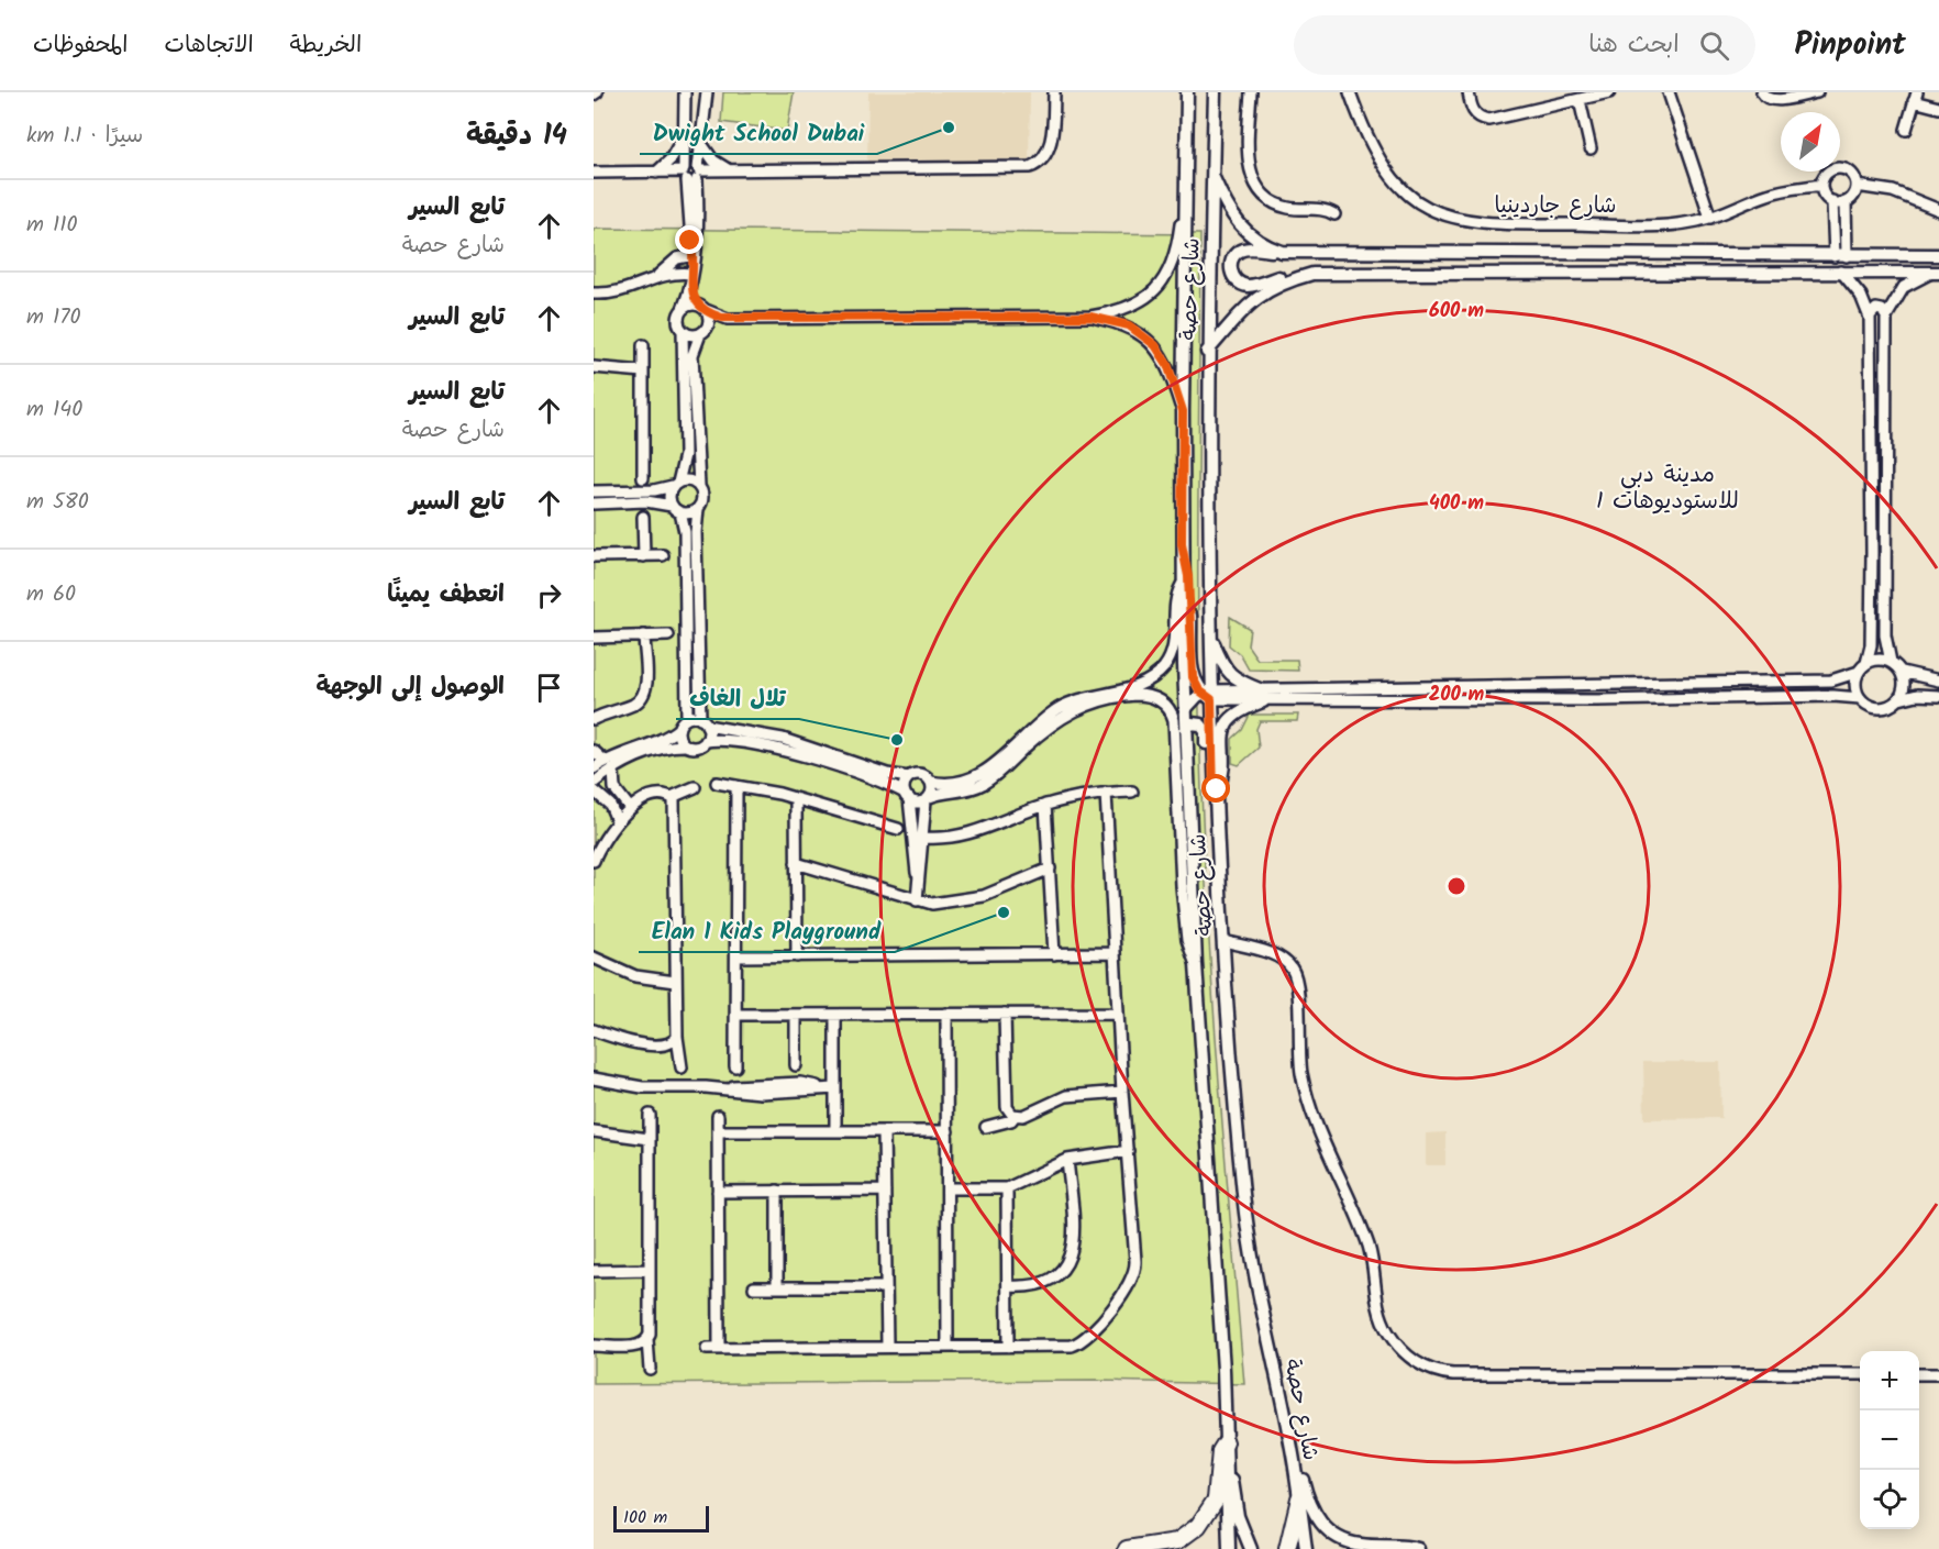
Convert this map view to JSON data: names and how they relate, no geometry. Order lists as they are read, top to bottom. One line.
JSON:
{"streets":{"main road":["شارع حصة"],"street":["شارع جاردينيا"]},"districts":["مدينة دبي للاستوديوهات 1"],"places":["Dwight School Dubai","تلال الغاف","Elan 1 Kids Playground"],"scale_bar":"100 m","north":"top right","page":{"header":"Pinpoint","search":"ابحث هنا","nav":["الخريطة","الاتجاهات","المحفوظات"],"heading":["14 دقيقة","سيرًا · 1.1 km"],"list":[["تابع السير","شارع حصة","110 m"],["تابع السير","170 m"],["تابع السير","شارع حصة","140 m"],["تابع السير","580 m"],["انعطف يمينًا","60 m"],"الوصول إلى الوجهة"],"map_buttons":["+","−"],"scale":"100 m"},"rings":["600 m","400 m","200 m"]}
